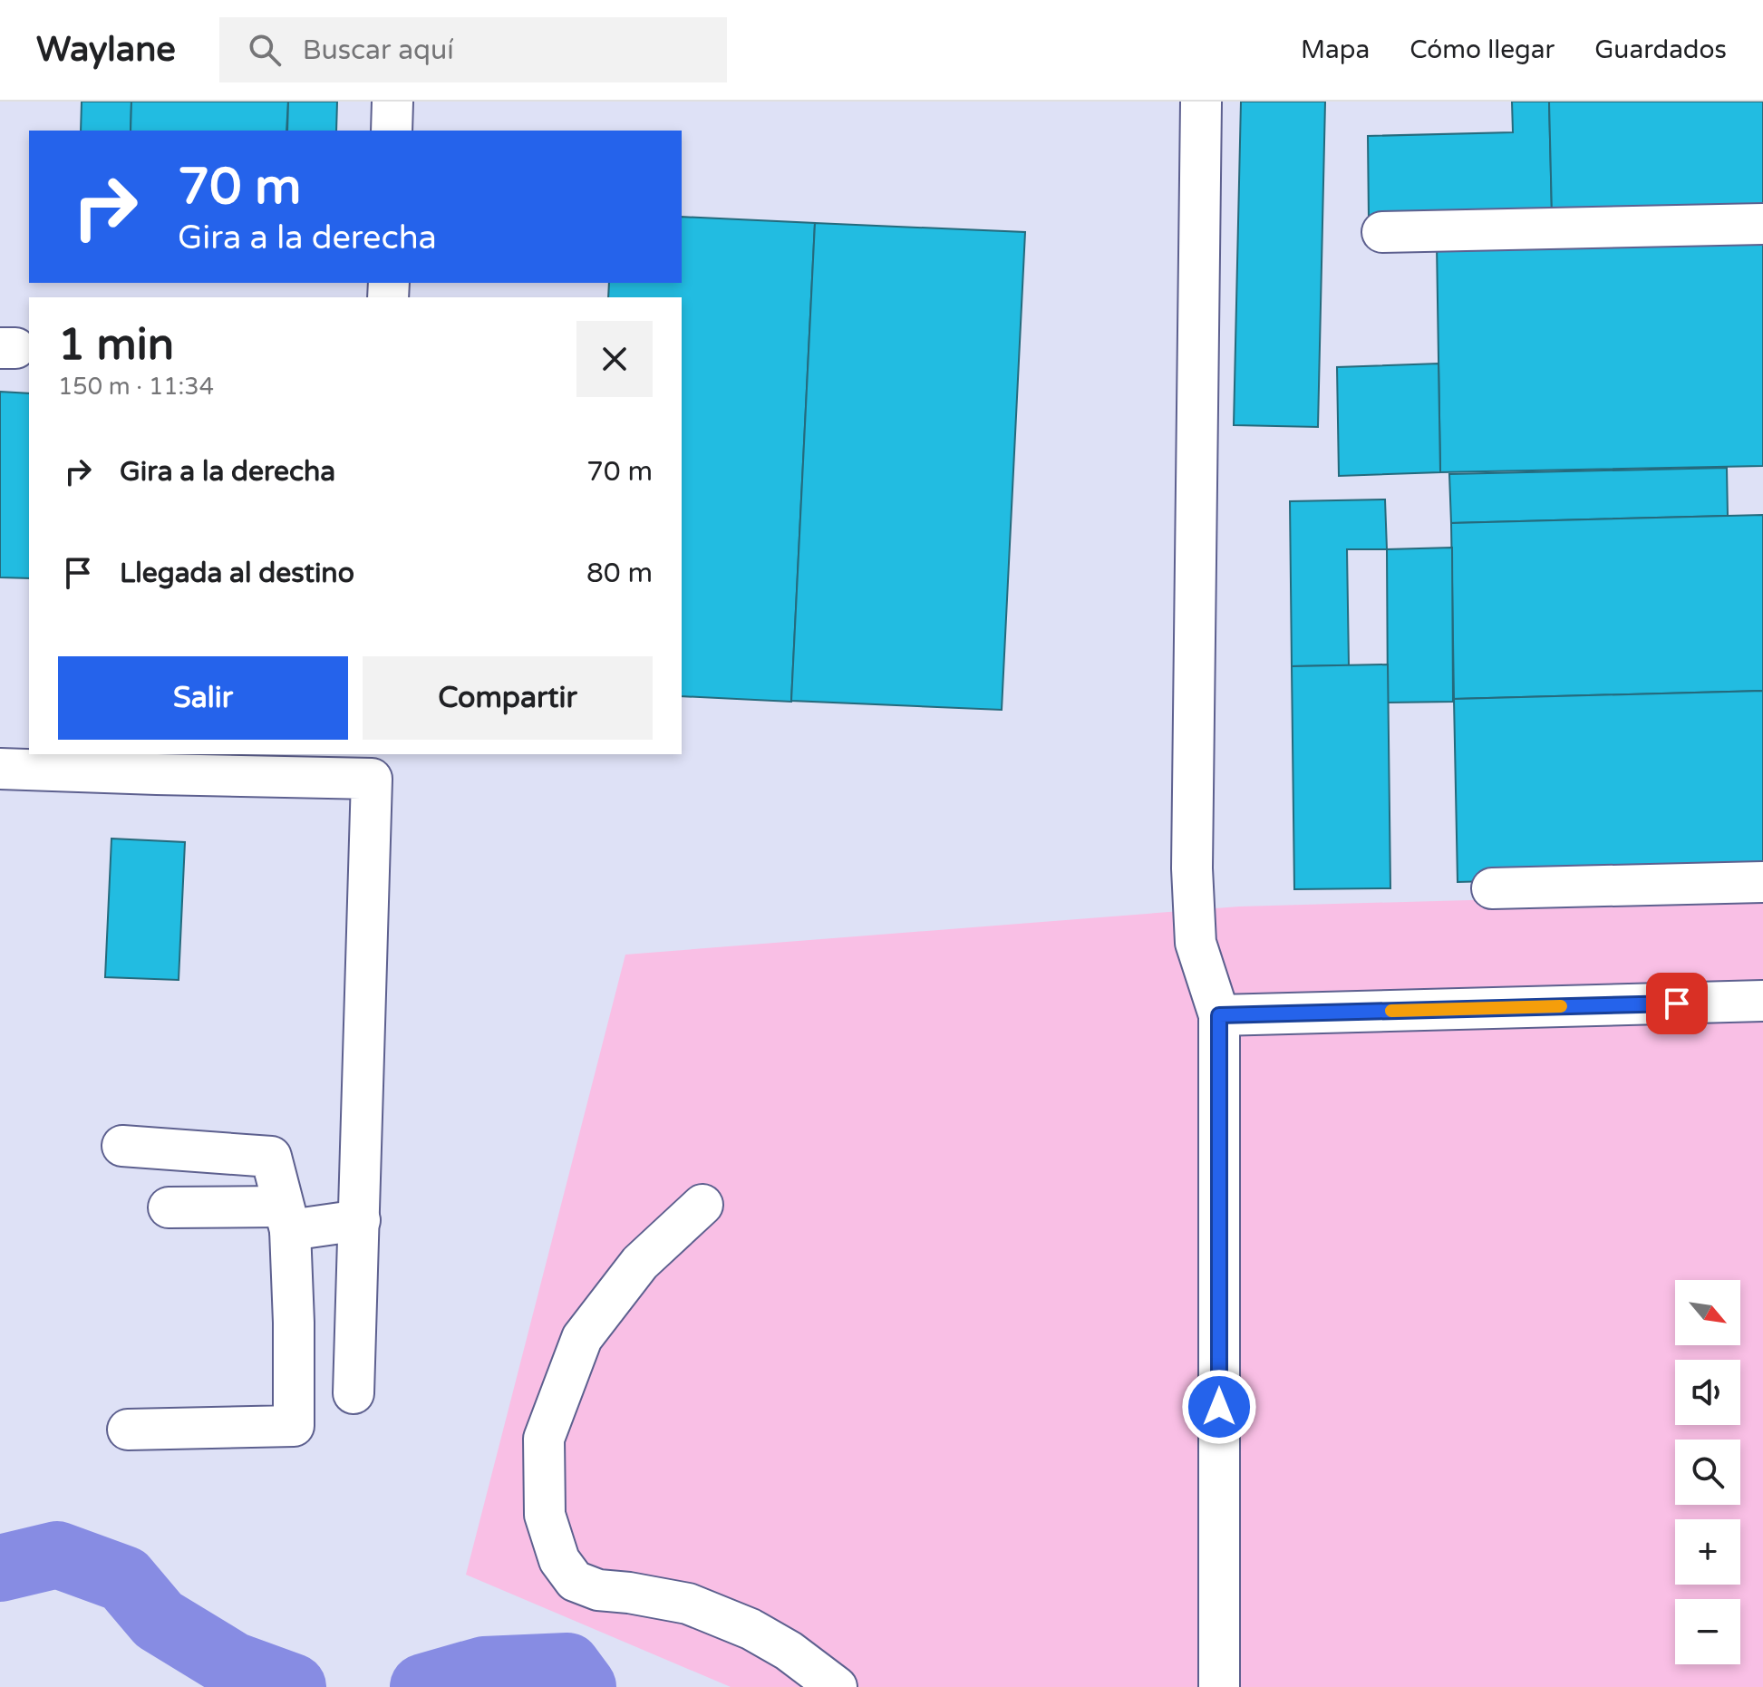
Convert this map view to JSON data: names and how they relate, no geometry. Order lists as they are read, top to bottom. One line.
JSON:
{"north":"bottom right","page":{"header":"Waylane","search":"Buscar aquí","nav":["Mapa","Cómo llegar","Guardados"],"turn":["70 m","Gira a la derecha"],"heading":["1 min","150 m · 11:34"],"list":[{"name":"Gira a la derecha","value":"70 m"},{"name":"Llegada al destino","value":"80 m"}],"buttons":["Salir","Compartir"],"map_buttons":["+","−"]}}
